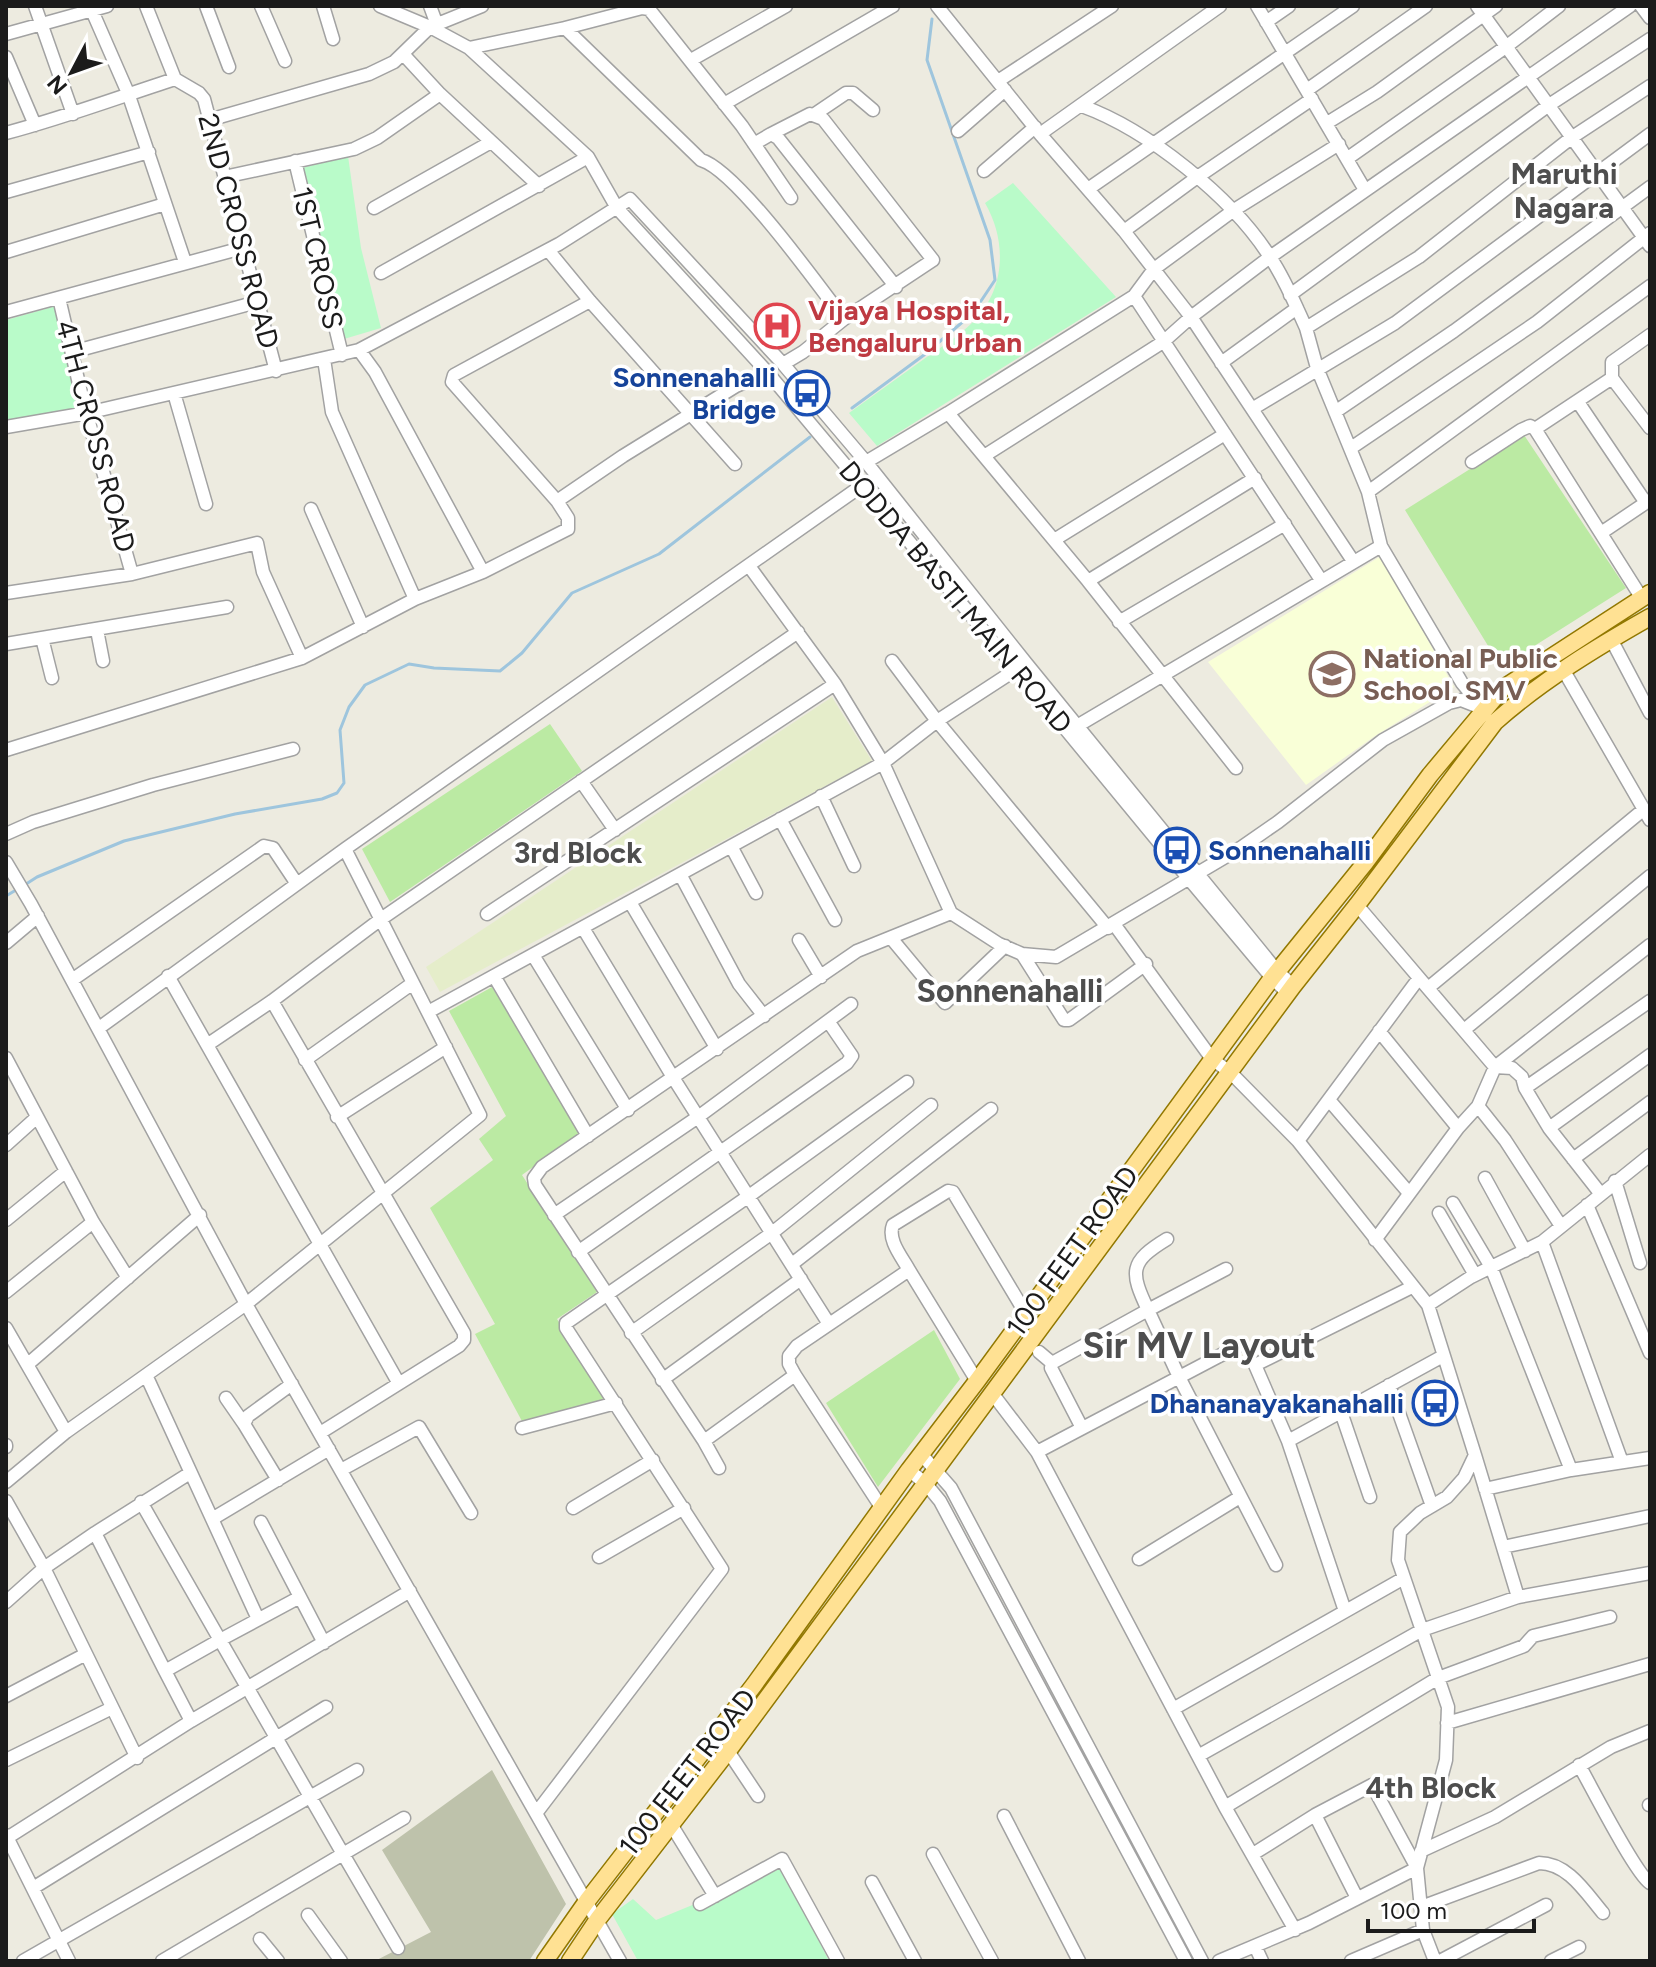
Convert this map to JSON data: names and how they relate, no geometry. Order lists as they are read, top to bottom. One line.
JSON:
{"streets":{"main road":["100 FEET ROAD"],"street":["2ND CROSS ROAD","1ST CROSS","4TH CROSS ROAD","DODDA BASTI MAIN ROAD"]},"crossings":[["DODDA BASTI MAIN ROAD","100 FEET ROAD"]],"districts":["Maruthi Nagara","3rd Block","Sonnenahalli","Sir MV Layout","4th Block"],"places":{"hospital":["Vijaya Hospital, Bengaluru Urban"],"bus stop":["Sonnenahalli Bridge","Sonnenahalli","Dhananayakanahalli"],"school or university":["National Public School, SMV"]},"scale_bar":"100 m","north":"bottom left"}
